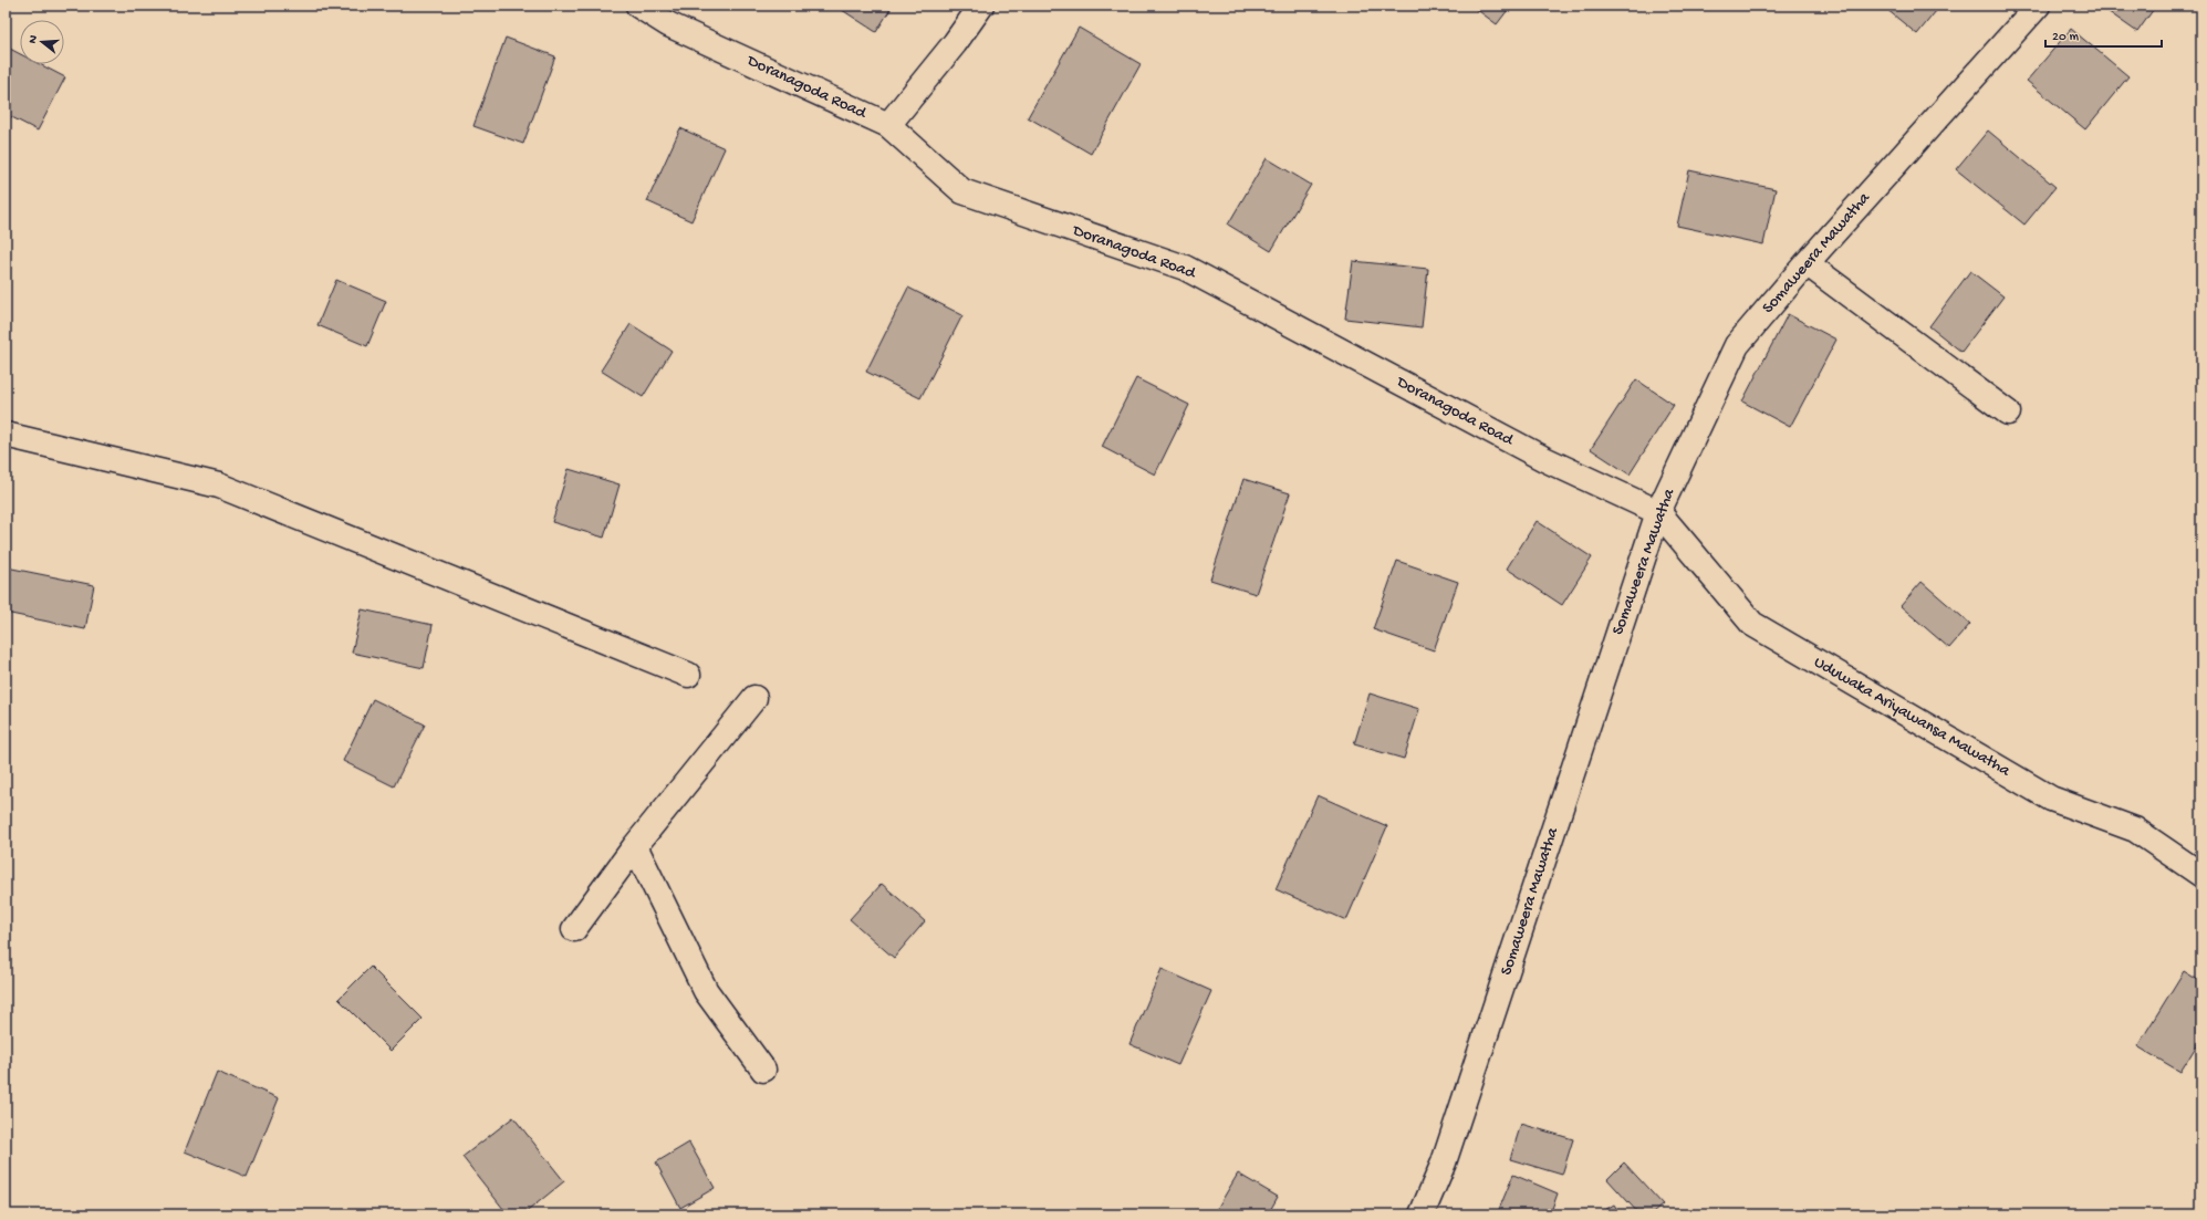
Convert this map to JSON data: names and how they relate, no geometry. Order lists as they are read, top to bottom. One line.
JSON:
{"streets":{"street":["Doranagoda Road","Somaweera Mawatha","Uduwaka Ariyawansa Mawatha"]},"crossings":[["Doranagoda Road","Somaweera Mawatha"],["Doranagoda Road","Uduwaka Ariyawansa Mawatha"],["Somaweera Mawatha","Uduwaka Ariyawansa Mawatha"]],"scale_bar":"20 m","north":"left"}
